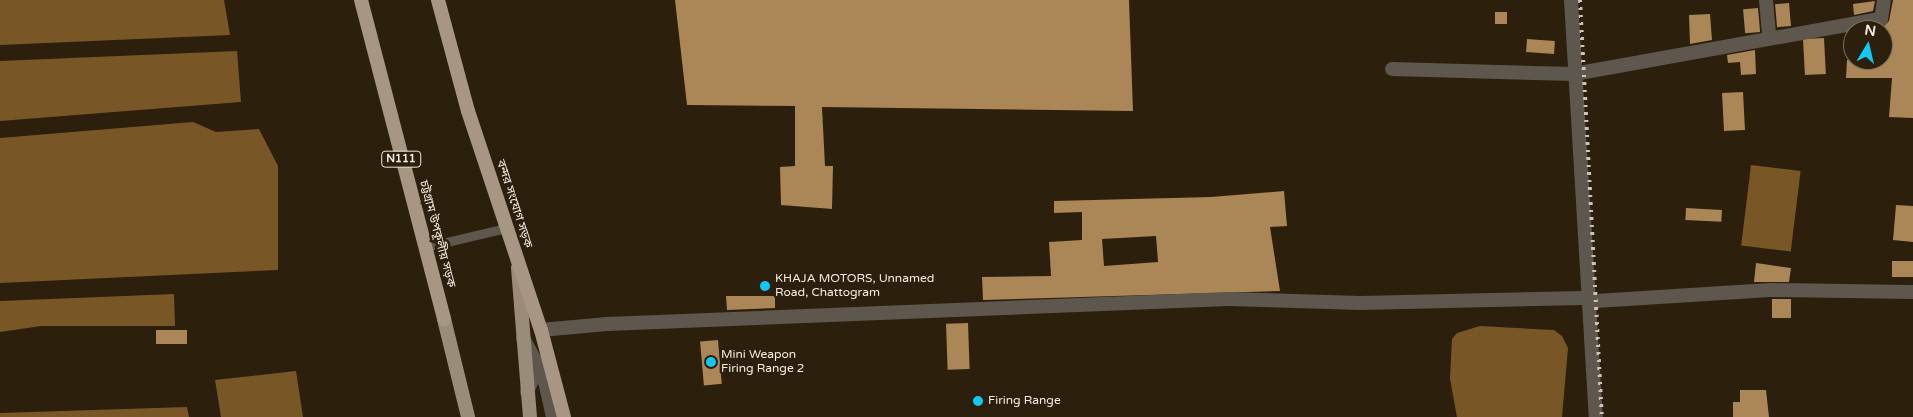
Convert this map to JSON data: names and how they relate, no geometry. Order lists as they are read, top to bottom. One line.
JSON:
{"streets":{"highway":["N111","বন্দর সংযোগ সড়ক","চট্টগ্রাম উপকূলীয় সড়ক"]},"places":["KHAJA MOTORS, Unnamed Road, Chattogram","Mini Weapon Firing Range 2","Firing Range"],"north":"top"}
